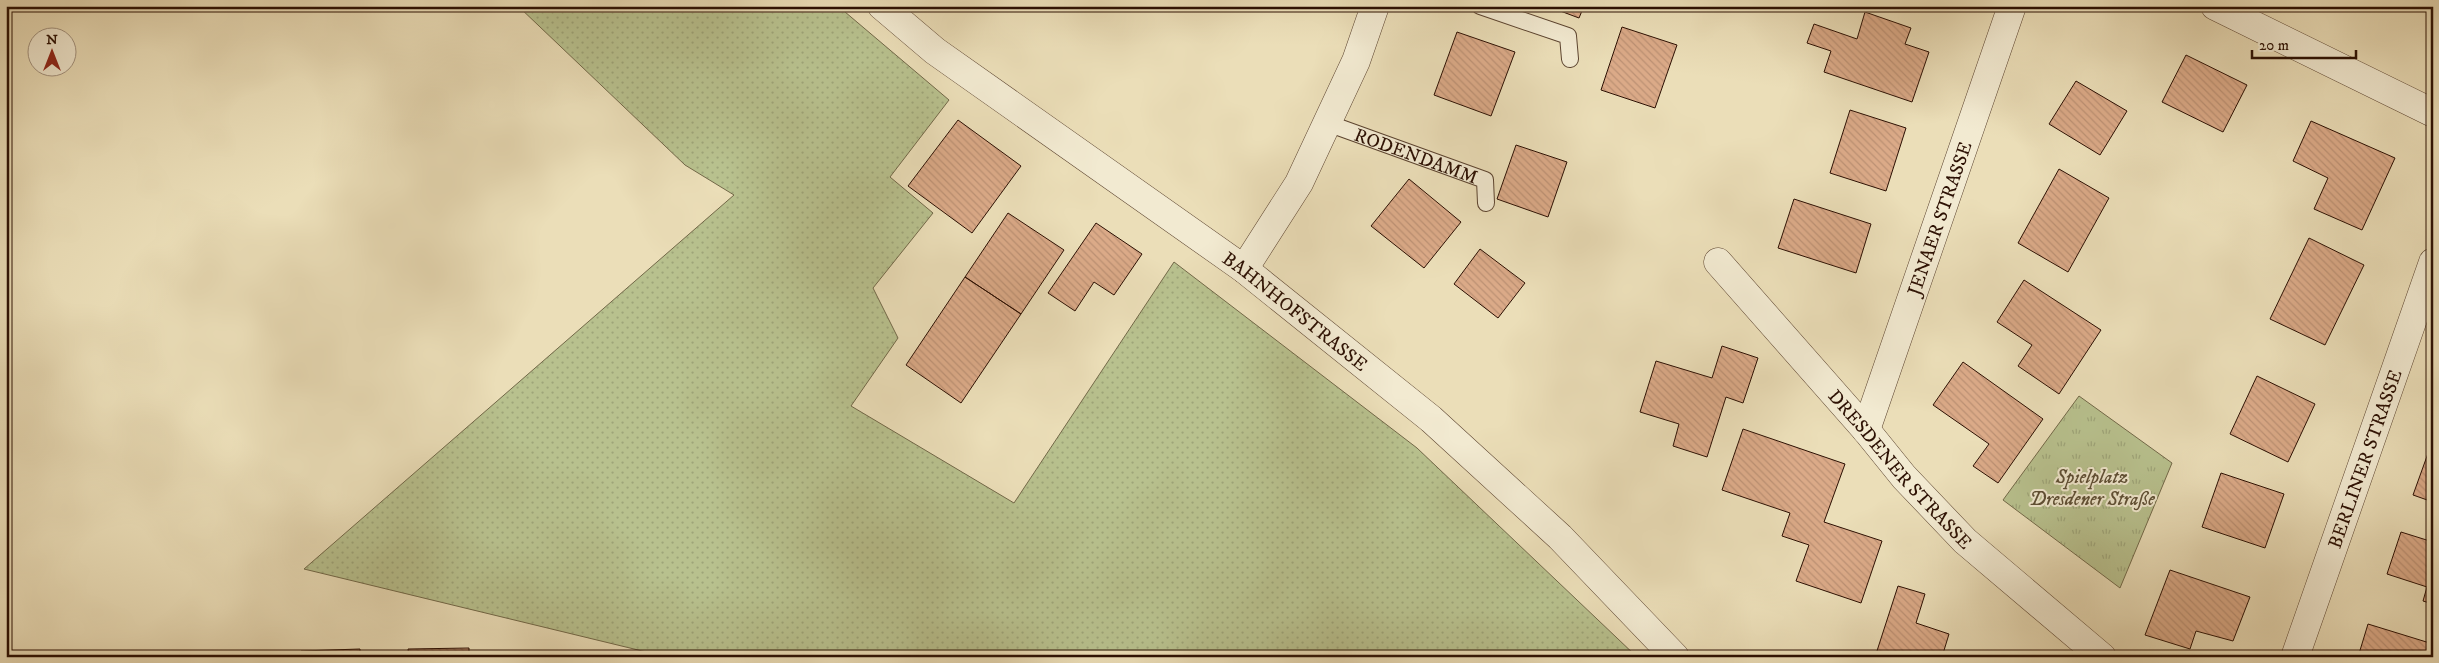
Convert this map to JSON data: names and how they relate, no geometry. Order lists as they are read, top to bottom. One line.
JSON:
{"streets":{"street":["JENAER STRASSE","BAHNHOFSTRASSE","BERLINER STRASSE","DRESDENER STRASSE"],"lane":["RODENDAMM"]},"crossings":[["JENAER STRASSE","DRESDENER STRASSE"]],"parks":["Spielplatz Dresdener Straße"],"scale_bar":"20 m","north":"top"}
